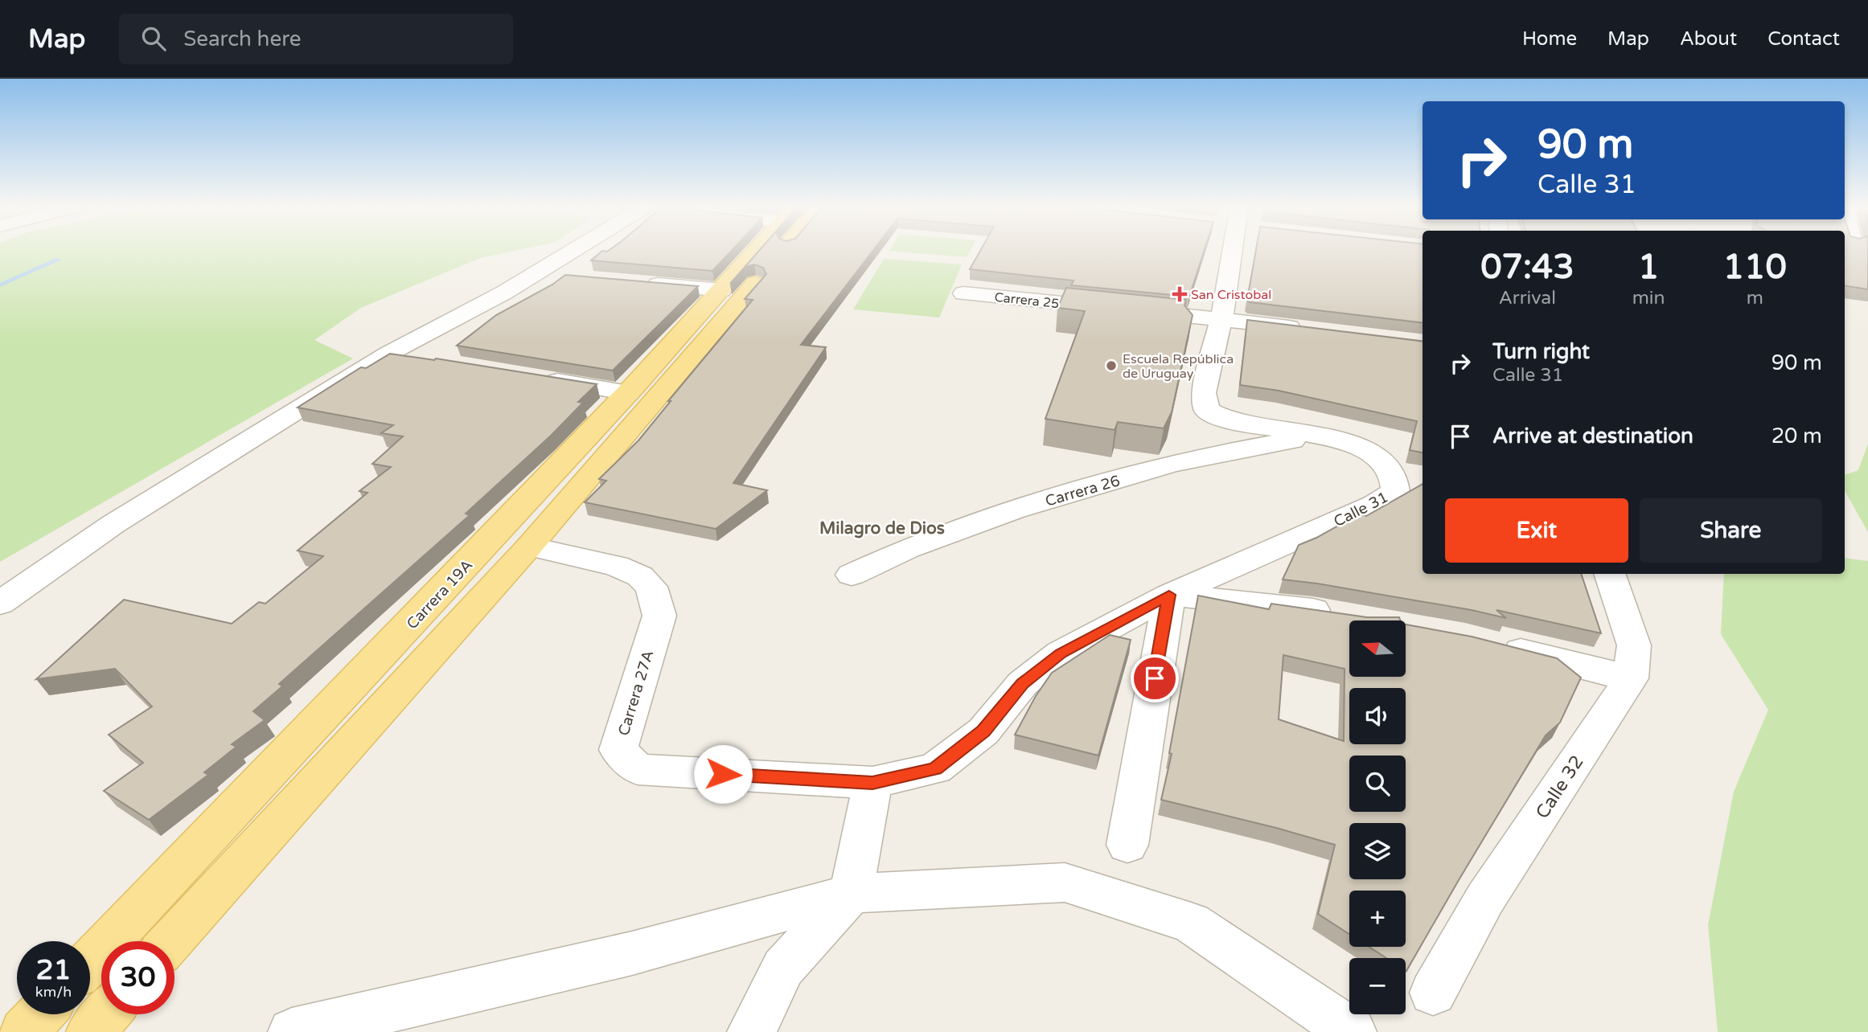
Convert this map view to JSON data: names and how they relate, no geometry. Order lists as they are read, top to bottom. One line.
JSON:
{"streets":{"main road":["Carrera 19A"],"street":["Carrera 25","Carrera 26","Calle 31","Carrera 27A","Calle 32"]},"crossings":[["Carrera 25","Calle 31"],["Carrera 26","Calle 31"],["Calle 31","Carrera 27A"]],"districts":["Milagro de Dios"],"places":{"health":["San Cristobal"],"other":["Escuela República de Uruguay"]},"north":"left","page":{"header":"Map","search":"Search here","nav":["Home","Map","About","Contact"],"turn":["90 m","Calle 31"],"eta":["07:43","Arrival","1","min","110","m"],"list":[{"name":"Turn right","note":"Calle 31","value":"90 m"},{"name":"Arrive at destination","value":"20 m"}],"buttons":["Exit","Share"],"map_buttons":["+","−"],"speed":"21 km/h","limit":"30"}}
